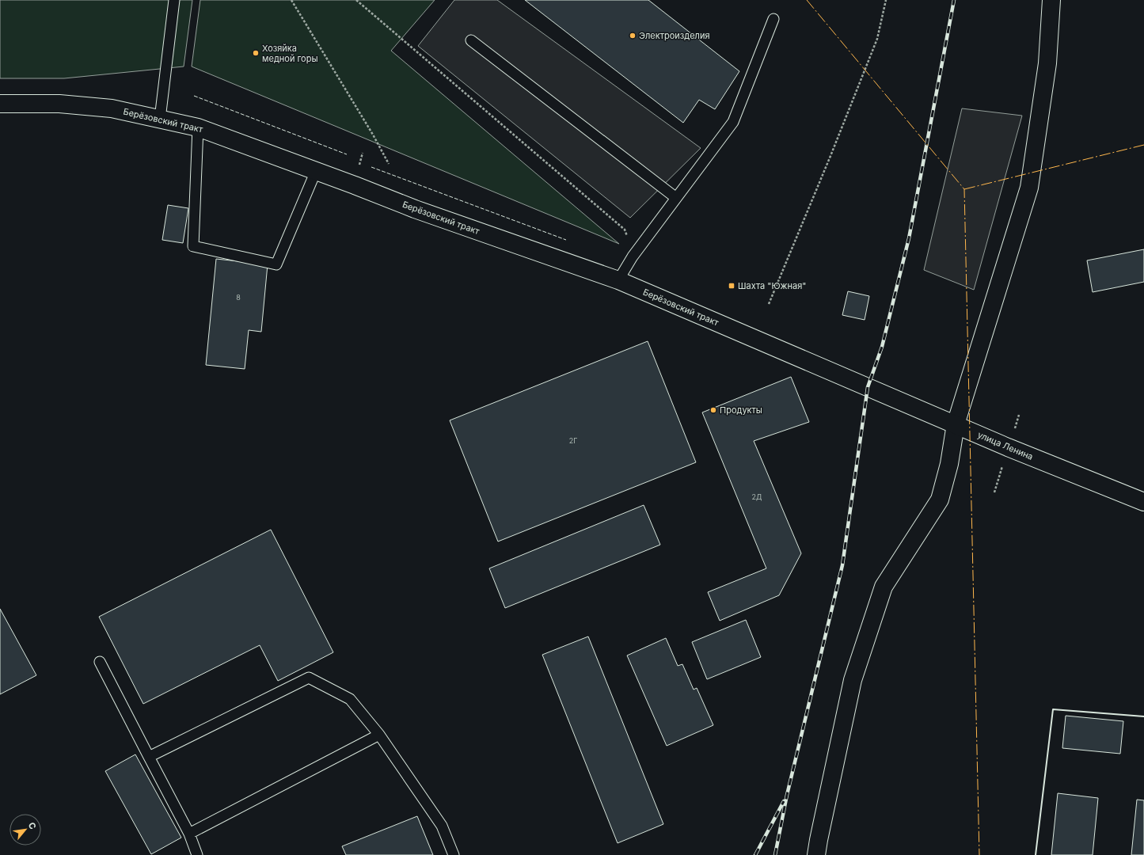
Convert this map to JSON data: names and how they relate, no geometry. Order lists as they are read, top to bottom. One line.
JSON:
{"streets":{"main road":["Берёзовский тракт","улица Ленина"]},"crossings":[["Берёзовский тракт","улица Ленина"]],"places":{"other":["Электроизделия","Хозяйка медной горы","Продукты"],"transit":["Шахта \"Южная\""]},"house_numbers":["8","2Г","2Д"],"north":"top right"}
